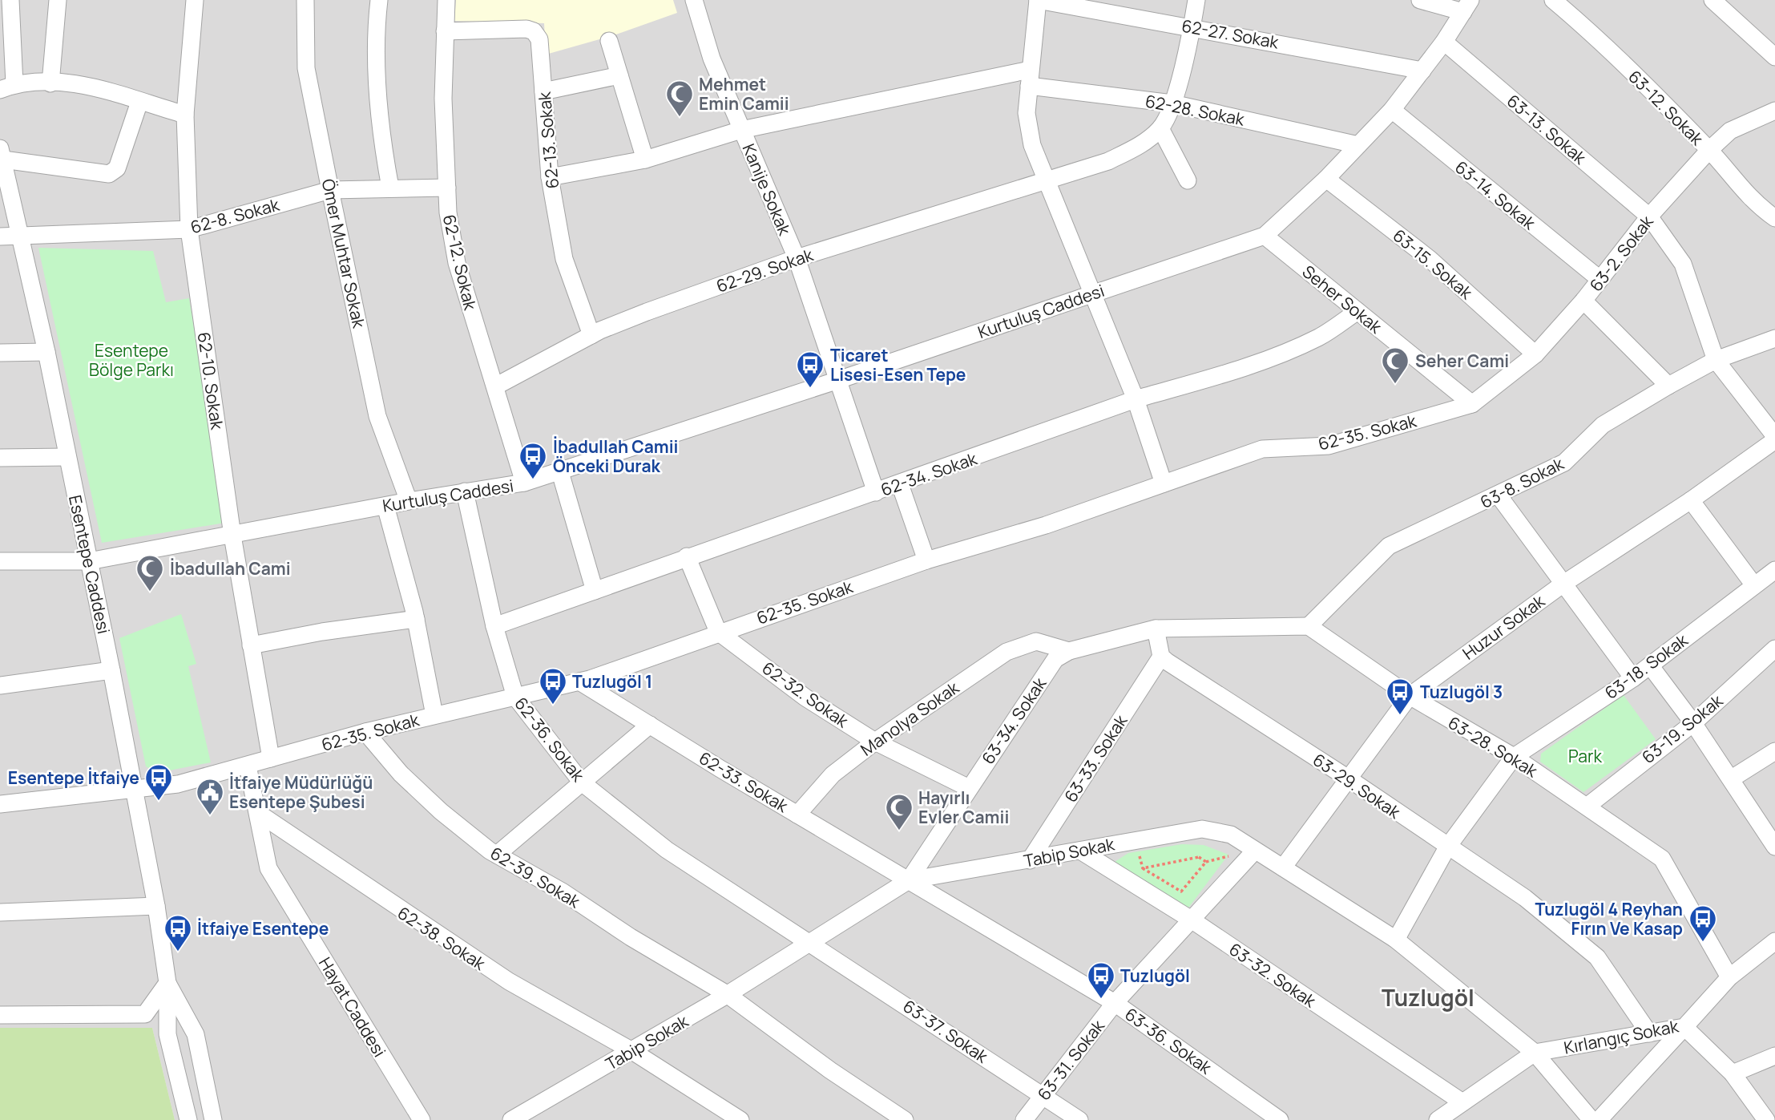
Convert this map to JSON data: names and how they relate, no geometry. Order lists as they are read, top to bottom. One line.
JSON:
{"streets":{"street":["62-27. Sokak","63-12. Sokak","62-28. Sokak","63-13. Sokak","62-13. Sokak","Kanije Sokak","63-14. Sokak","62-8. Sokak","Ömer Muhtar Sokak","63-2. Sokak","62-12. Sokak","63-15. Sokak","62-29. Sokak","Seher Sokak","Kurtuluş Caddesi","62-10. Sokak","62-35. Sokak","62-34. Sokak","63-8. Sokak","Esentepe Caddesi","Huzur Sokak","63-18. Sokak","62-32. Sokak","Manolya Sokak","63-34. Sokak","63-19. Sokak","62-36. Sokak","63-28. Sokak","63-33. Sokak","62-33. Sokak","63-29. Sokak","Tabip Sokak","62-39. Sokak","62-38. Sokak","63-32. Sokak","Hayat Caddesi","63-37. Sokak","Kırlangıç Sokak","63-36. Sokak","63-31. Sokak"]},"crossings":[["62-27. Sokak","Kurtuluş Caddesi"],["63-12. Sokak","63-2. Sokak"],["62-28. Sokak","62-13. Sokak"],["62-28. Sokak","Kanije Sokak"],["62-28. Sokak","Kurtuluş Caddesi"],["63-13. Sokak","63-2. Sokak"],["63-13. Sokak","Kurtuluş Caddesi"],["63-13. Sokak","63-8. Sokak"],["63-13. Sokak","Huzur Sokak"],["62-13. Sokak","62-12. Sokak"],["62-13. Sokak","62-29. Sokak"],["Kanije Sokak","62-29. Sokak"],["Kanije Sokak","Kurtuluş Caddesi"],["Kanije Sokak","62-34. Sokak"],["63-14. Sokak","63-2. Sokak"],["63-14. Sokak","Kurtuluş Caddesi"],["62-8. Sokak","Ömer Muhtar Sokak"],["62-8. Sokak","62-12. Sokak"],["62-8. Sokak","62-10. Sokak"],["62-8. Sokak","Esentepe Caddesi"],["Ömer Muhtar Sokak","Kurtuluş Caddesi"],["63-2. Sokak","63-15. Sokak"],["63-2. Sokak","Seher Sokak"],["63-2. Sokak","62-35. Sokak"],["62-12. Sokak","62-29. Sokak"],["62-12. Sokak","Kurtuluş Caddesi"],["63-15. Sokak","Kurtuluş Caddesi"],["Seher Sokak","Kurtuluş Caddesi"],["Seher Sokak","62-35. Sokak"],["Seher Sokak","62-34. Sokak"],["Kurtuluş Caddesi","62-10. Sokak"],["Kurtuluş Caddesi","Esentepe Caddesi"],["Kurtuluş Caddesi","62-36. Sokak"],["62-10. Sokak","62-35. Sokak"],["62-35. Sokak","Esentepe Caddesi"],["62-35. Sokak","62-32. Sokak"],["62-35. Sokak","62-36. Sokak"],["62-35. Sokak","62-33. Sokak"],["62-35. Sokak","62-39. Sokak"],["62-35. Sokak","Hayat Caddesi"],["62-34. Sokak","62-36. Sokak"],["63-8. Sokak","63-28. Sokak"],["Huzur Sokak","63-28. Sokak"],["Huzur Sokak","63-29. Sokak"],["Huzur Sokak","Tabip Sokak"],["63-18. Sokak","63-28. Sokak"],["62-32. Sokak","Manolya Sokak"],["62-32. Sokak","63-34. Sokak"],["Manolya Sokak","63-34. Sokak"],["Manolya Sokak","62-33. Sokak"],["63-34. Sokak","62-33. Sokak"],["63-34. Sokak","Tabip Sokak"],["63-34. Sokak","63-36. Sokak"],["63-19. Sokak","63-28. Sokak"],["62-36. Sokak","Tabip Sokak"],["62-36. Sokak","63-37. Sokak"],["63-28. Sokak","Kırlangıç Sokak"],["63-33. Sokak","63-29. Sokak"],["63-33. Sokak","Tabip Sokak"],["62-33. Sokak","Tabip Sokak"],["62-33. Sokak","63-36. Sokak"],["63-29. Sokak","Kırlangıç Sokak"],["Tabip Sokak","62-39. Sokak"],["Tabip Sokak","62-38. Sokak"],["Tabip Sokak","63-32. Sokak"],["Tabip Sokak","63-37. Sokak"],["Tabip Sokak","Kırlangıç Sokak"],["Tabip Sokak","63-36. Sokak"],["Tabip Sokak","63-31. Sokak"],["62-38. Sokak","Hayat Caddesi"],["63-32. Sokak","63-31. Sokak"],["63-37. Sokak","63-31. Sokak"],["63-36. Sokak","63-31. Sokak"]],"districts":["Tuzlugöl"],"parks":["Esentepe Bölge Parkı","Park"],"places":{"mosque":["Mehmet Emin Camii","Seher Cami","İbadullah Cami","Hayırlı Evler Camii"],"bus stop":["Ticaret Lisesi-Esen Tepe","İbadullah Camii Önceki Durak","Tuzlugöl 1","Tuzlugöl 3","Esentepe İtfaiye","Tuzlugöl 4 Reyhan Fırın Ve Kasap","İtfaiye Esentepe","Tuzlugöl"],"public building":["İtfaiye Müdürlüğü Esentepe Şubesi"]}}
